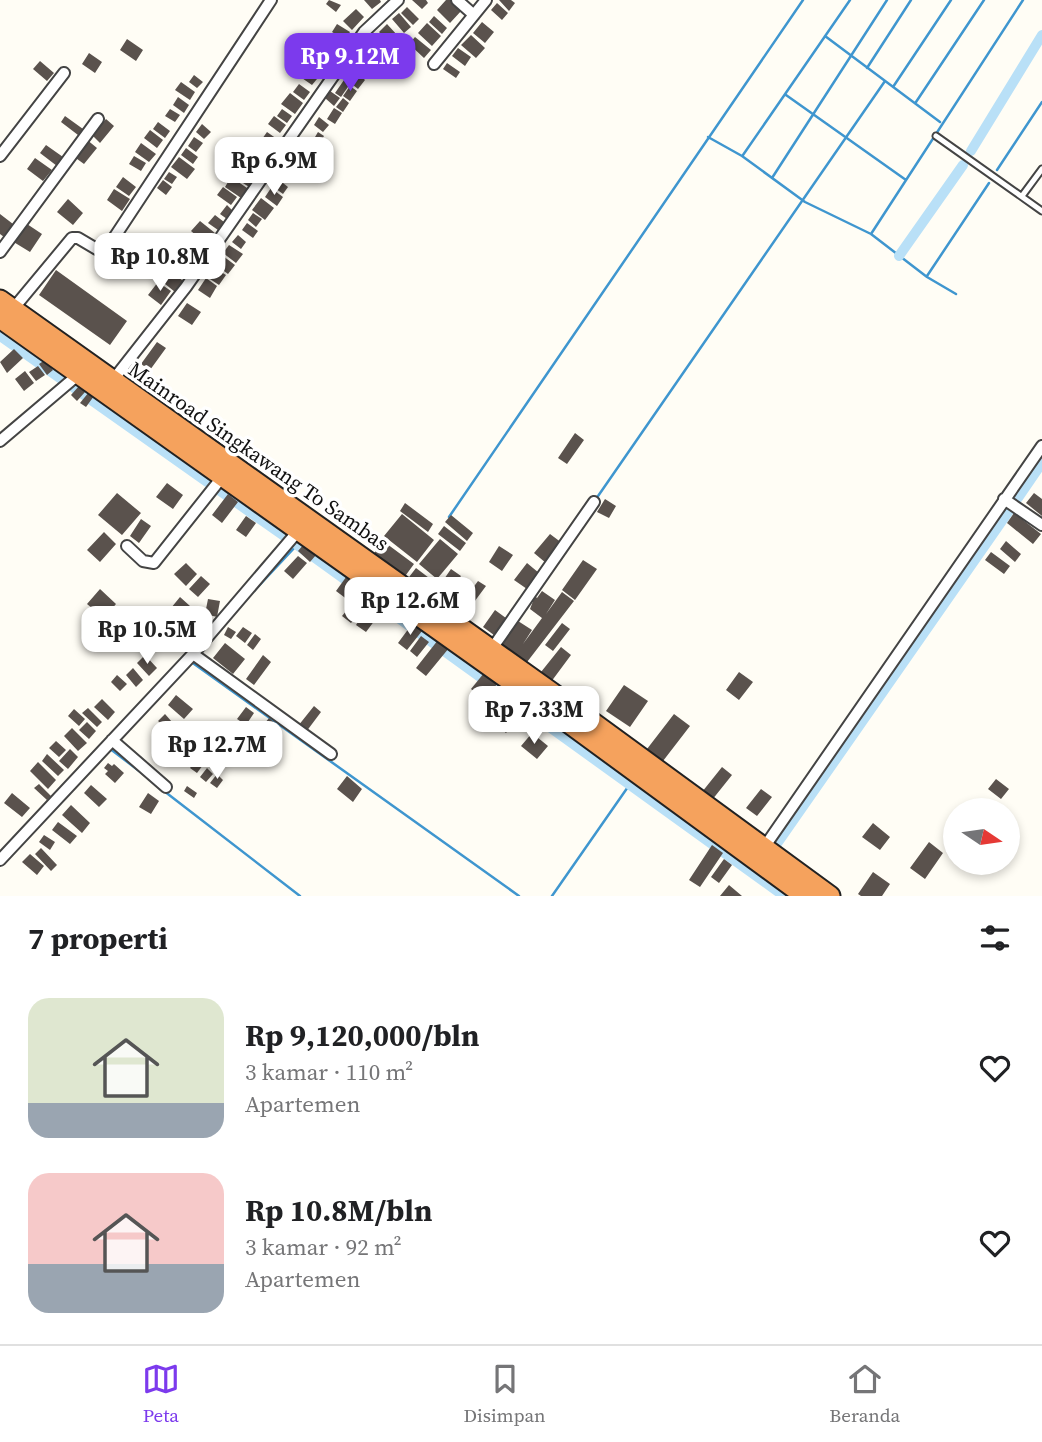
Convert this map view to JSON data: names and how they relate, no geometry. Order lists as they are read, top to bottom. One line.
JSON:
{"streets":{"highway":["Mainroad Singkawang To Sambas"]},"north":"right","page":{"price":["Rp 9.12M","Rp 6.9M","Rp 10.8M","Rp 12.6M","Rp 10.5M","Rp 7.33M","Rp 12.7M"],"heading":"7 properti","list":[{"name":"Rp 9,120,000/bln","note":"3 kamar · 110 m² · Apartemen"},{"name":"Rp 10.8M/bln","note":"3 kamar · 92 m² · Apartemen"}],"tabs":["Peta","Disimpan","Beranda"]}}
